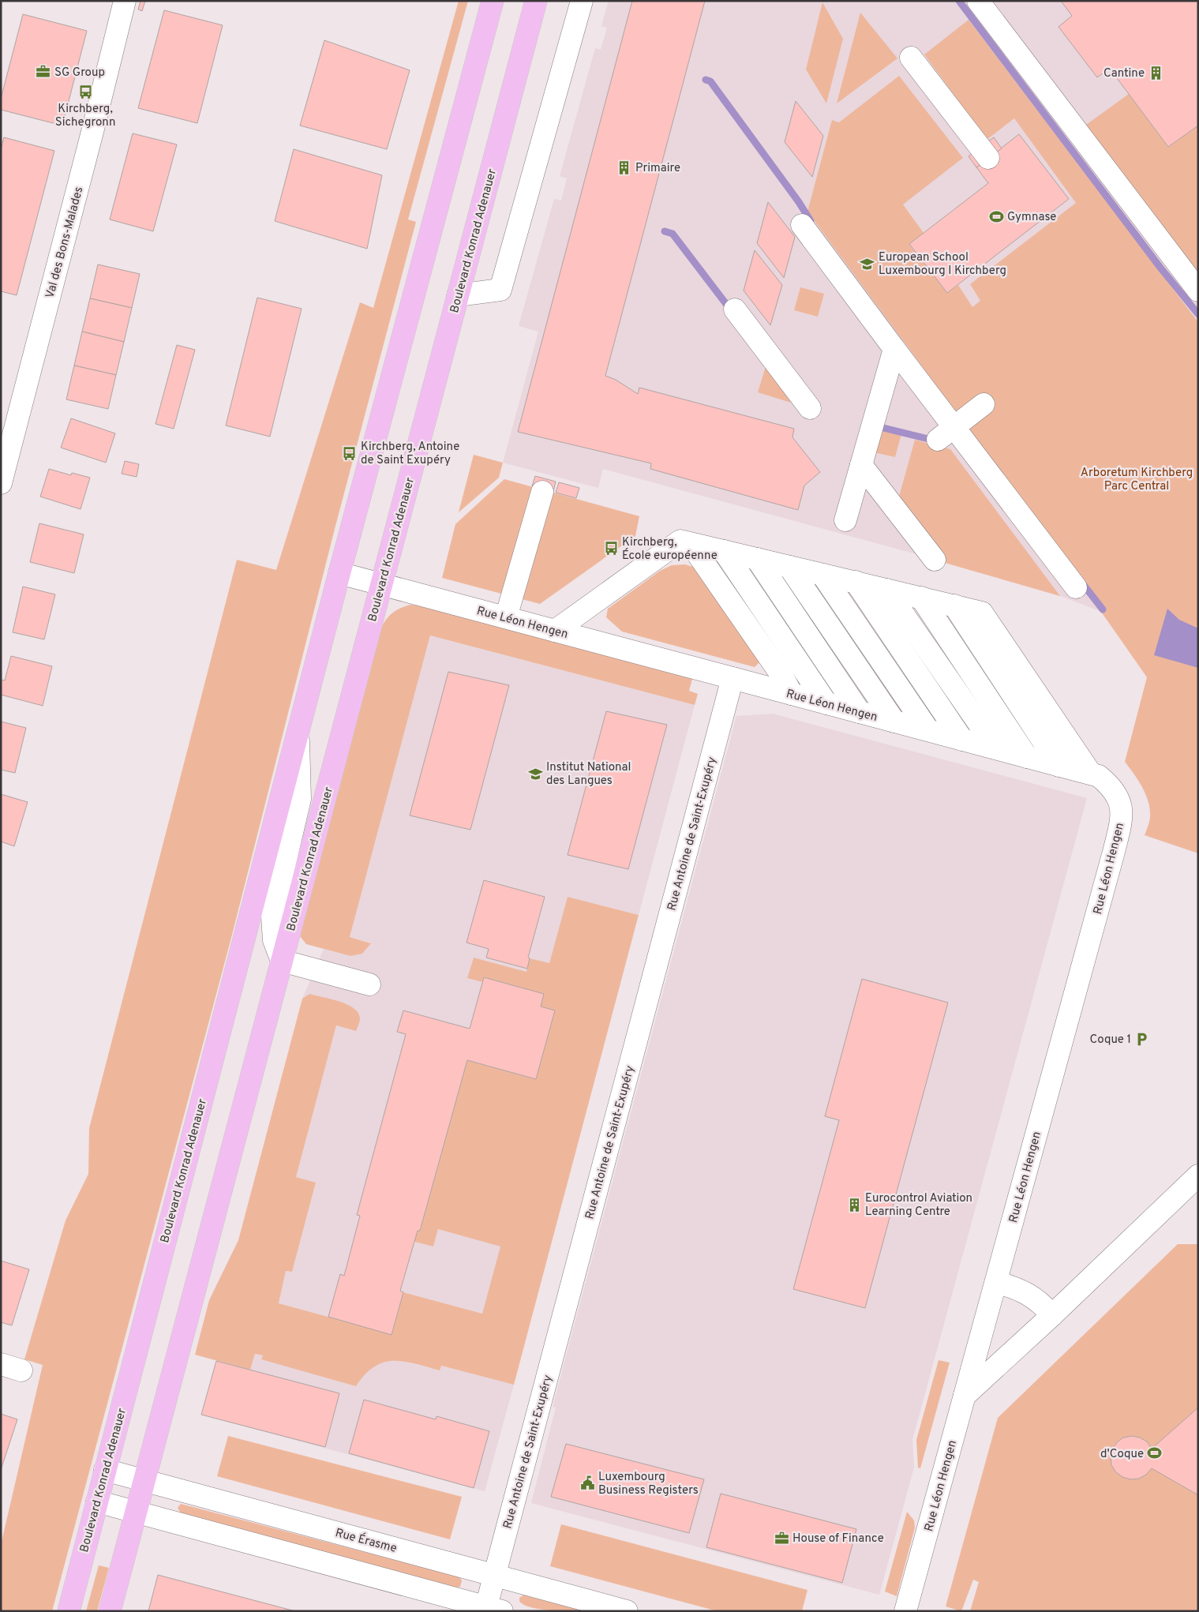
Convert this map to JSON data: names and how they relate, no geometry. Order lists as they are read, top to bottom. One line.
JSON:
{"streets":{"main road":["Boulevard Konrad Adenauer"],"street":["Val des Bons-Malades","Rue Léon Hengen","Rue Antoine de Saint-Exupéry","Rue Érasme"]},"crossings":[["Boulevard Konrad Adenauer","Rue Léon Hengen"],["Boulevard Konrad Adenauer","Rue Érasme"],["Rue Léon Hengen","Rue Antoine de Saint-Exupéry"],["Rue Antoine de Saint-Exupéry","Rue Érasme"]],"parks":["Arboretum Kirchberg Parc Central"],"places":{"office":["SG Group","House of Finance"],"building":["Cantine","Primaire","Eurocontrol Aviation Learning Centre"],"bus stop":["Kirchberg, Sichegronn","Kirchberg, Antoine de Saint Exupéry","Kirchberg, École européenne"],"sports":["Gymnase","d'Coque"],"school or university":["European School Luxembourg I Kirchberg","Institut National des Langues"],"parking":["Coque 1"],"public building":["Luxembourg Business Registers"]}}
